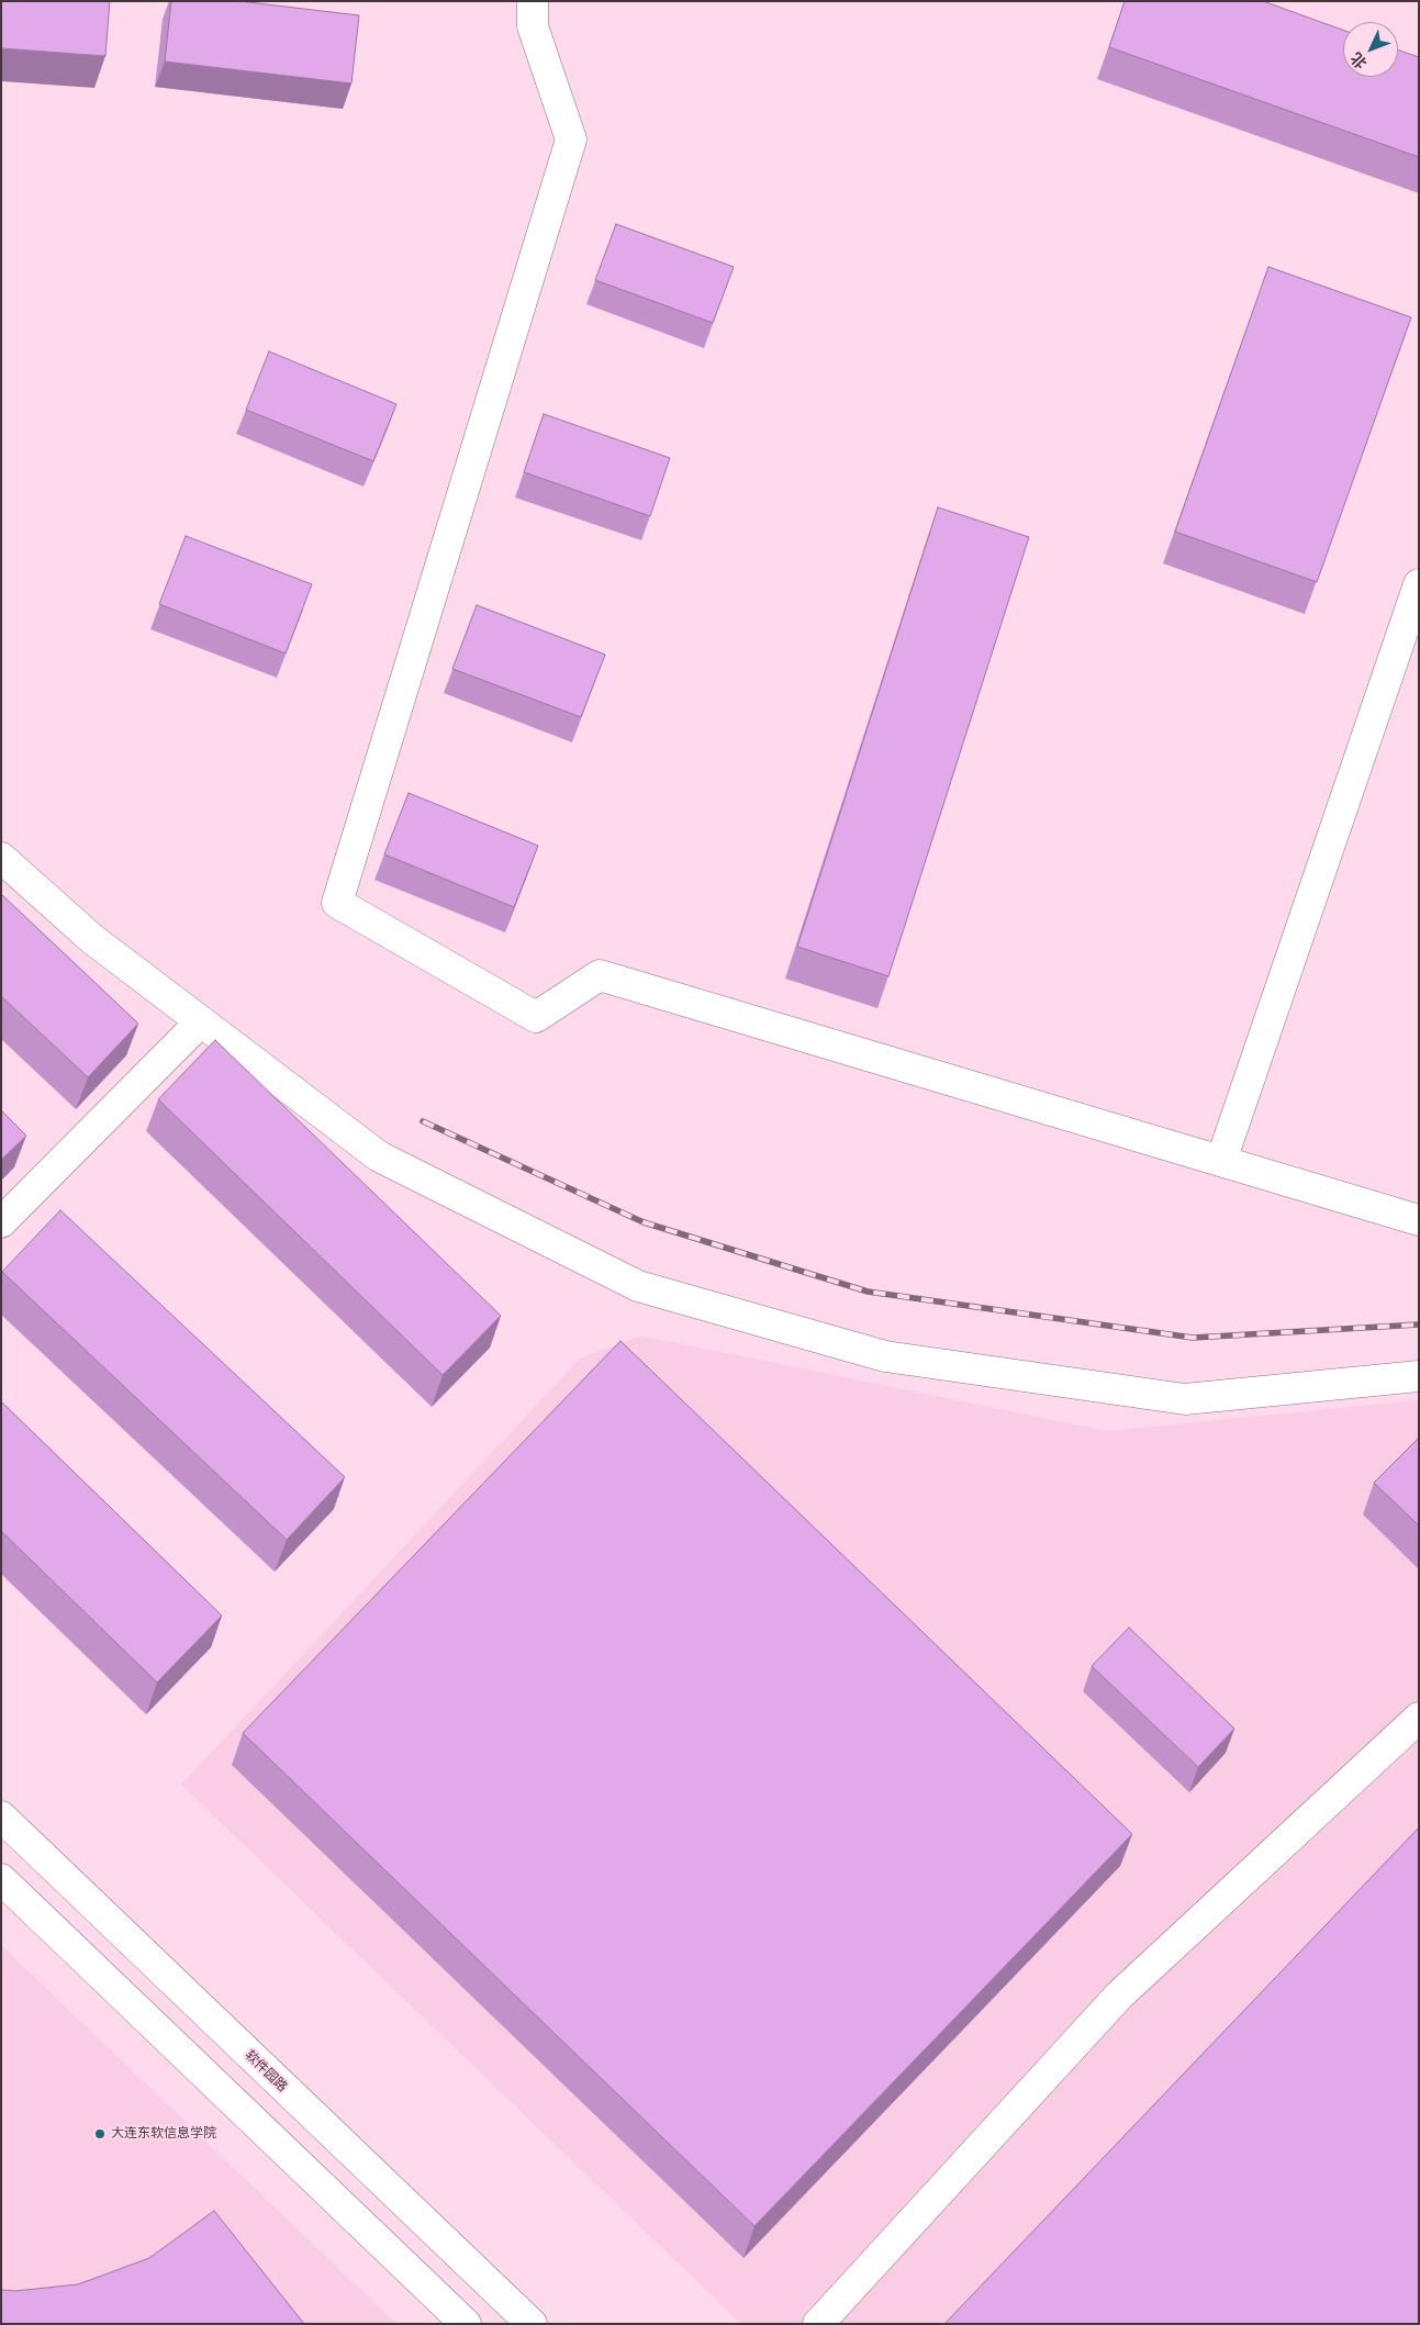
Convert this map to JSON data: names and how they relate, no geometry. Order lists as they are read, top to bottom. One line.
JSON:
{"streets":{"street":["软件园路"]},"places":["大连东软信息学院"],"north":"bottom left"}
